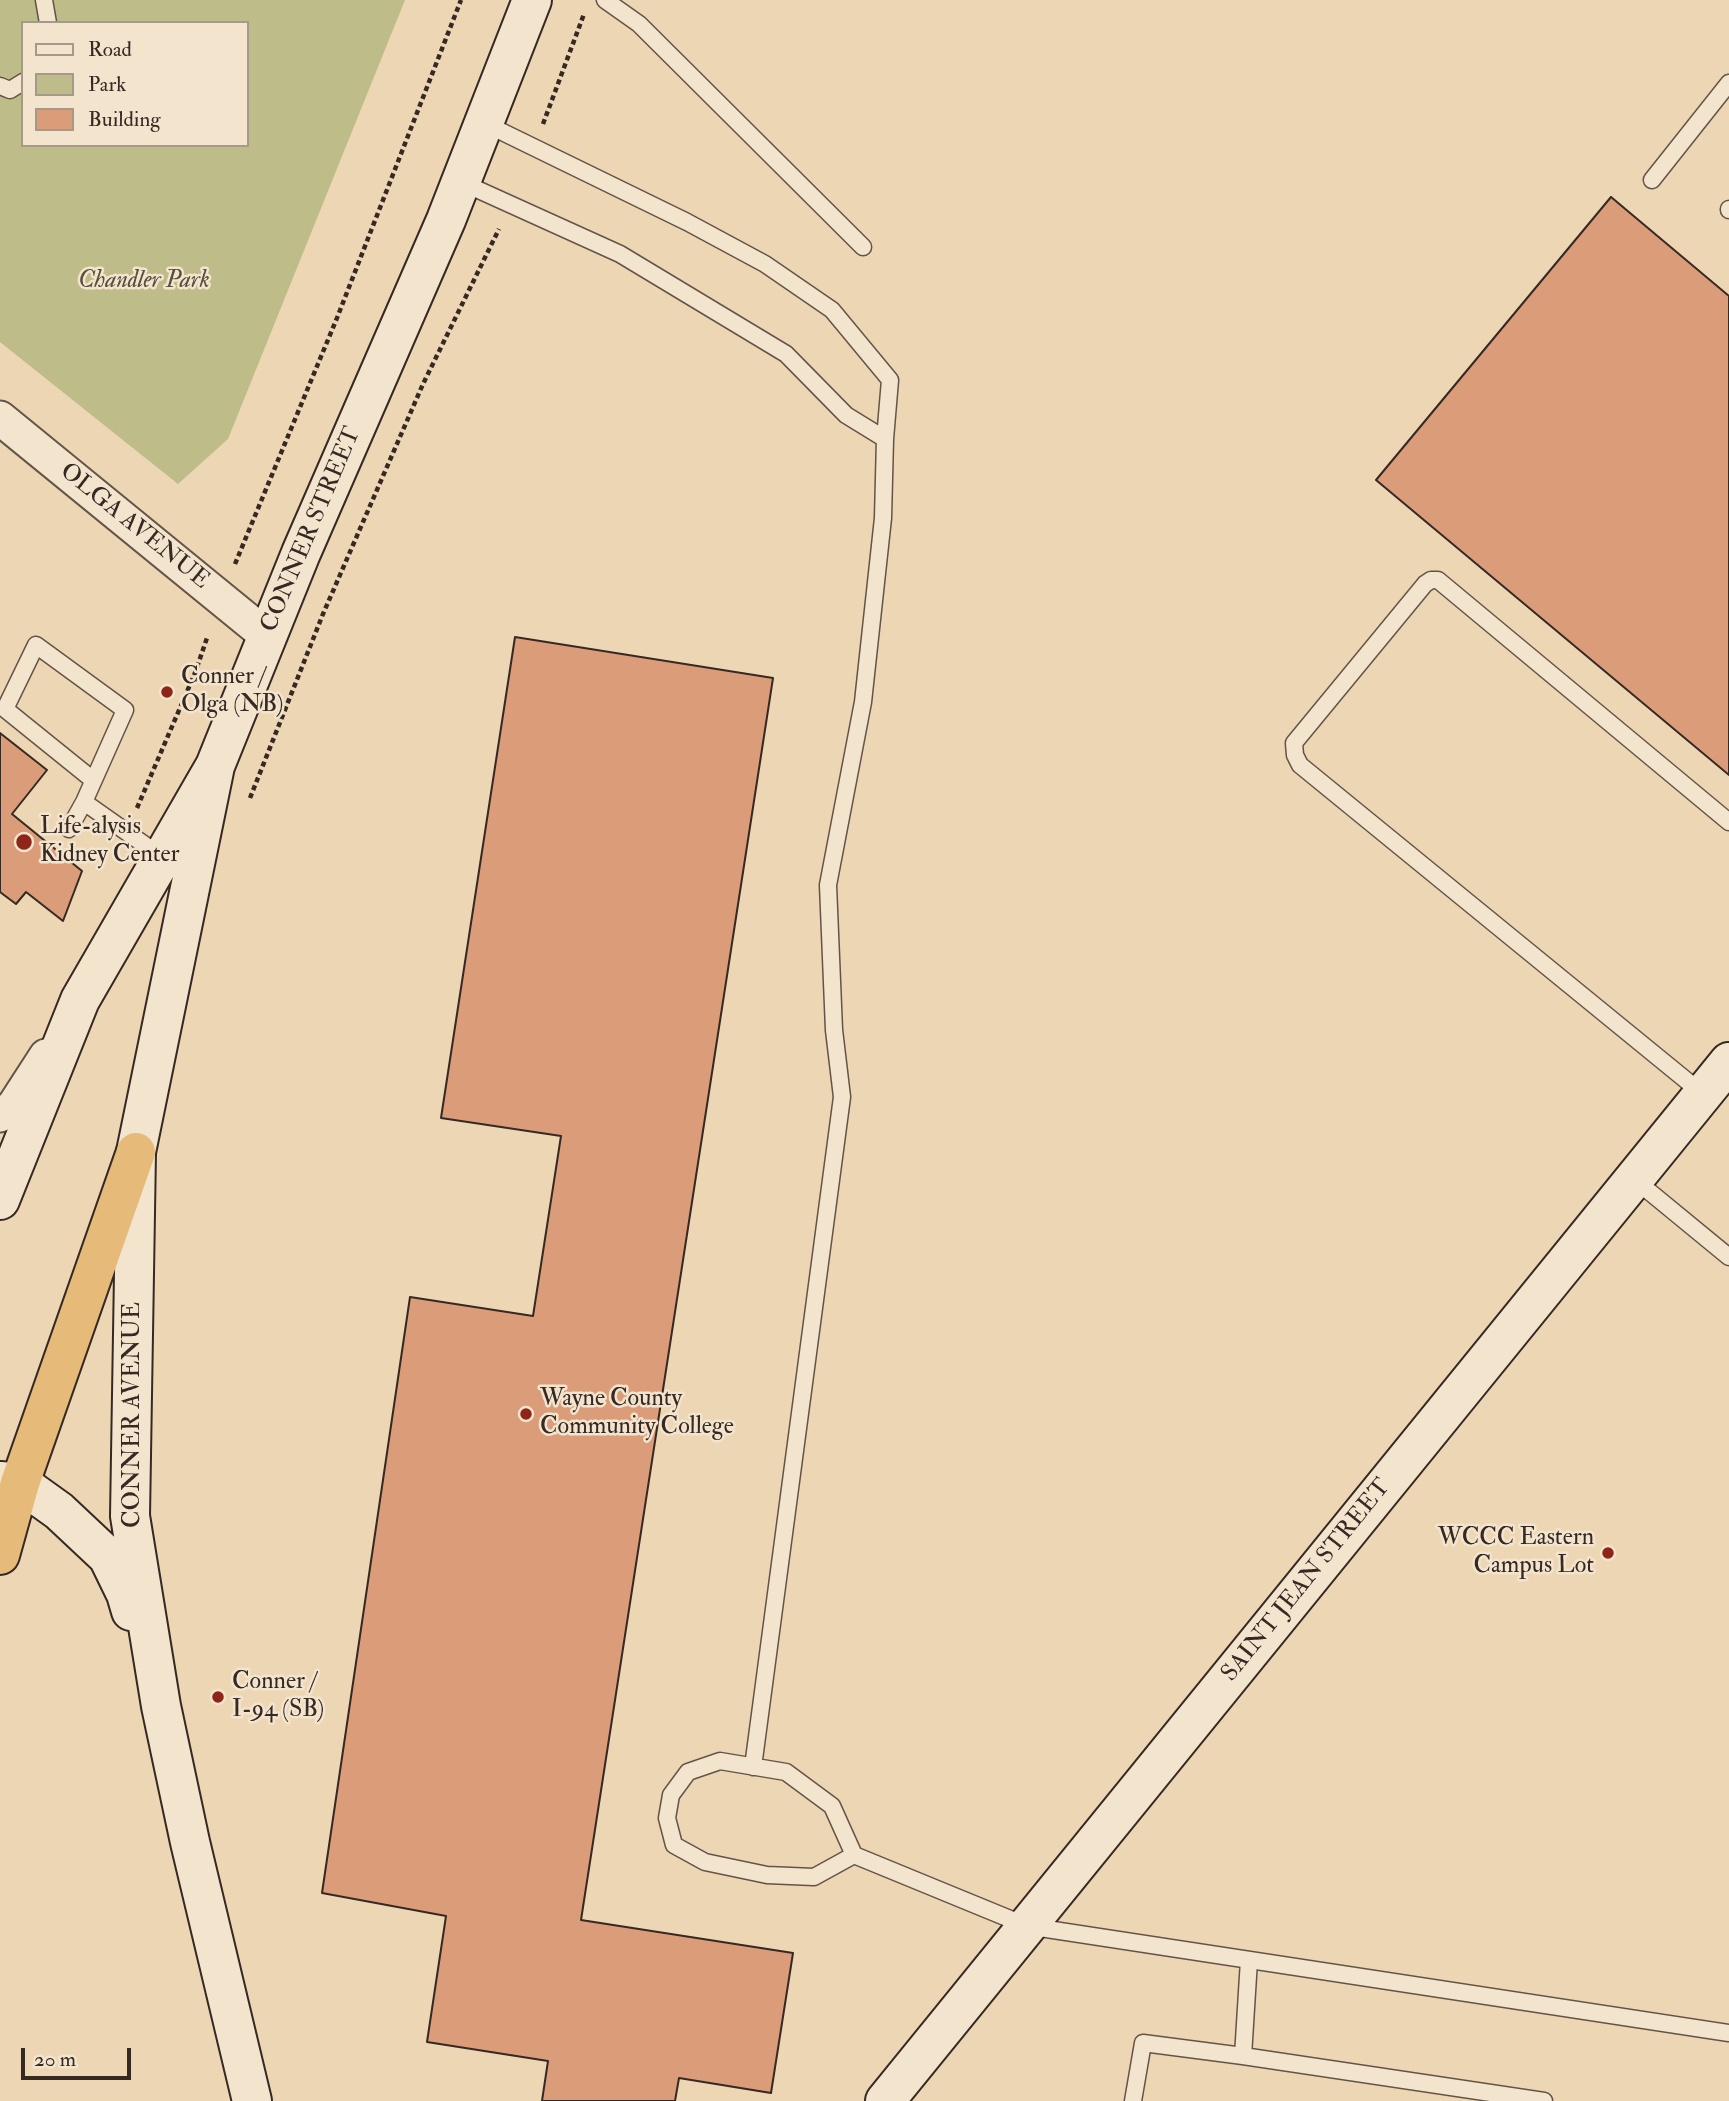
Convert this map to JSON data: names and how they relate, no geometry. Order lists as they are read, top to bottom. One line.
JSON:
{"streets":{"main road":["CONNER STREET","CONNER AVENUE","SAINT JEAN STREET"],"street":["OLGA AVENUE"]},"crossings":[["OLGA AVENUE","CONNER STREET"],["CONNER STREET","CONNER AVENUE"]],"parks":["Chandler Park"],"places":["Conner / Olga (NB)","Life-alysis Kidney Center","Wayne County Community College","WCCC Eastern Campus Lot","Conner / I-94 (SB)"],"legend":["Road","Park","Building"],"scale_bar":"20 m"}
